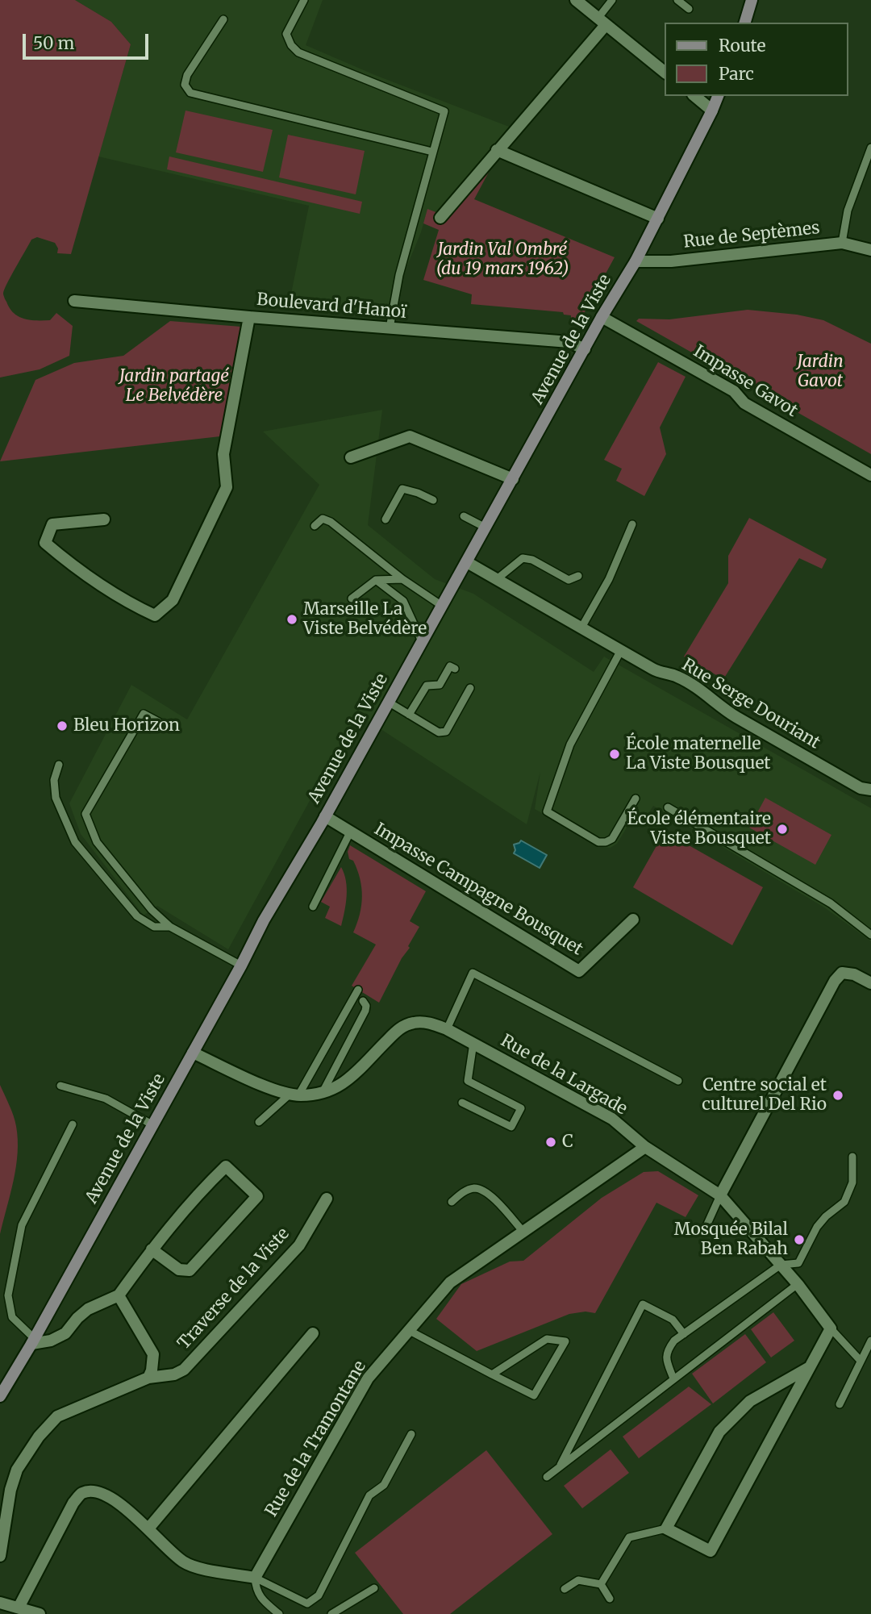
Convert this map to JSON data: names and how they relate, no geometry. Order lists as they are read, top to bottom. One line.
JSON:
{"streets":{"street":["Rue de Septèmes","Boulevard d'Hanoï","Avenue de la Viste","Impasse Gavot","Rue Serge Douriant","Impasse Campagne Bousquet","Rue de la Largade","Traverse de la Viste","Rue de la Tramontane"]},"crossings":[["Rue de Septèmes","Avenue de la Viste"],["Boulevard d'Hanoï","Avenue de la Viste"],["Avenue de la Viste","Impasse Gavot"],["Avenue de la Viste","Rue Serge Douriant"],["Avenue de la Viste","Impasse Campagne Bousquet"],["Avenue de la Viste","Rue de la Largade"],["Rue de la Largade","Rue de la Tramontane"]],"parks":["Jardin Val Ombré (du 19 mars 1962)","Jardin Gavot","Jardin partagé Le Belvédère"],"places":["Marseille La Viste Belvédère","Bleu Horizon","École maternelle La Viste Bousquet","École élémentaire Viste Bousquet","Centre social et culturel Del Rio","C","Mosquée Bilal Ben Rabah"],"legend":["Route","Parc"],"scale_bar":"50 m"}
